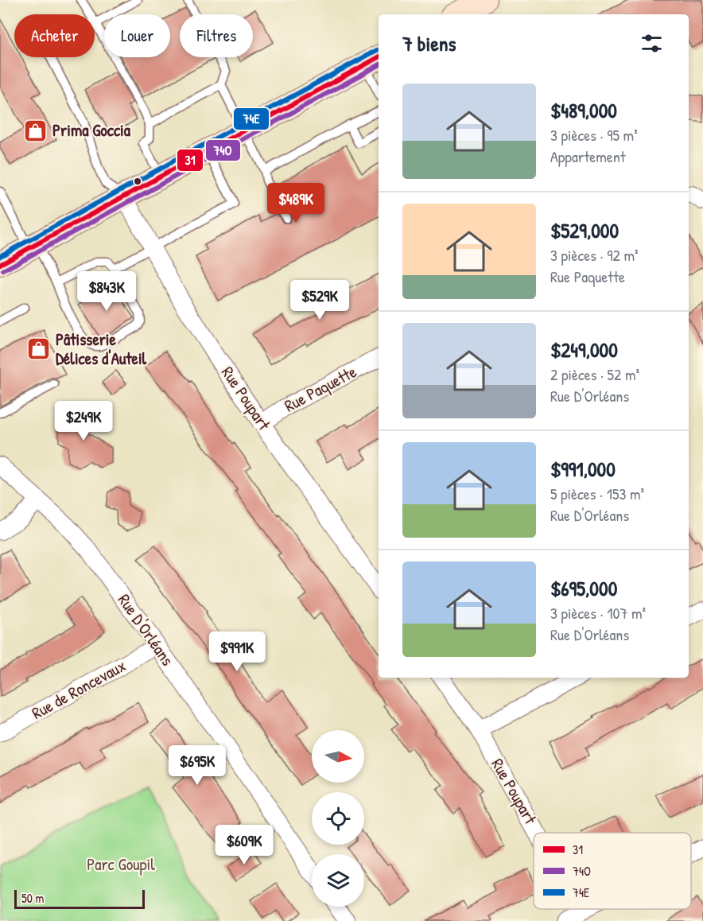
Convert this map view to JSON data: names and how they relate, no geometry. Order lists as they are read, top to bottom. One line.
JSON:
{"streets":{"street":["Rue Paquette","Rue Poupart","Rue D'Orléans","Rue de Roncevaux"]},"crossings":[["Rue Paquette","Rue Poupart"],["Rue D'Orléans","Rue de Roncevaux"]],"parks":["Parc Goupil"],"places":{"shop":["Prima Goccia","Pâtisserie Délices d'Auteil"]},"lines":["transit line 74E","transit line 31","transit line 74O"],"legend":["31","74O","74E"],"scale_bar":"50 m","north":"right","page":{"chip":["Acheter","Louer","Filtres"],"heading":"7 biens","list":[{"name":"$489,000","note":"3 pièces · 95 m² · Appartement"},{"name":"$529,000","note":"3 pièces · 92 m² · Rue Paquette"},{"name":"$249,000","note":"2 pièces · 52 m² · Rue D'Orléans"},{"name":"$991,000","note":"5 pièces · 153 m² · Rue D'Orléans"},{"name":"$695,000","note":"3 pièces · 107 m² · Rue D'Orléans"}],"price":["$489K","$843K","$529K","$249K","$991K","$695K","$609K"],"scale":"50 m"}}
